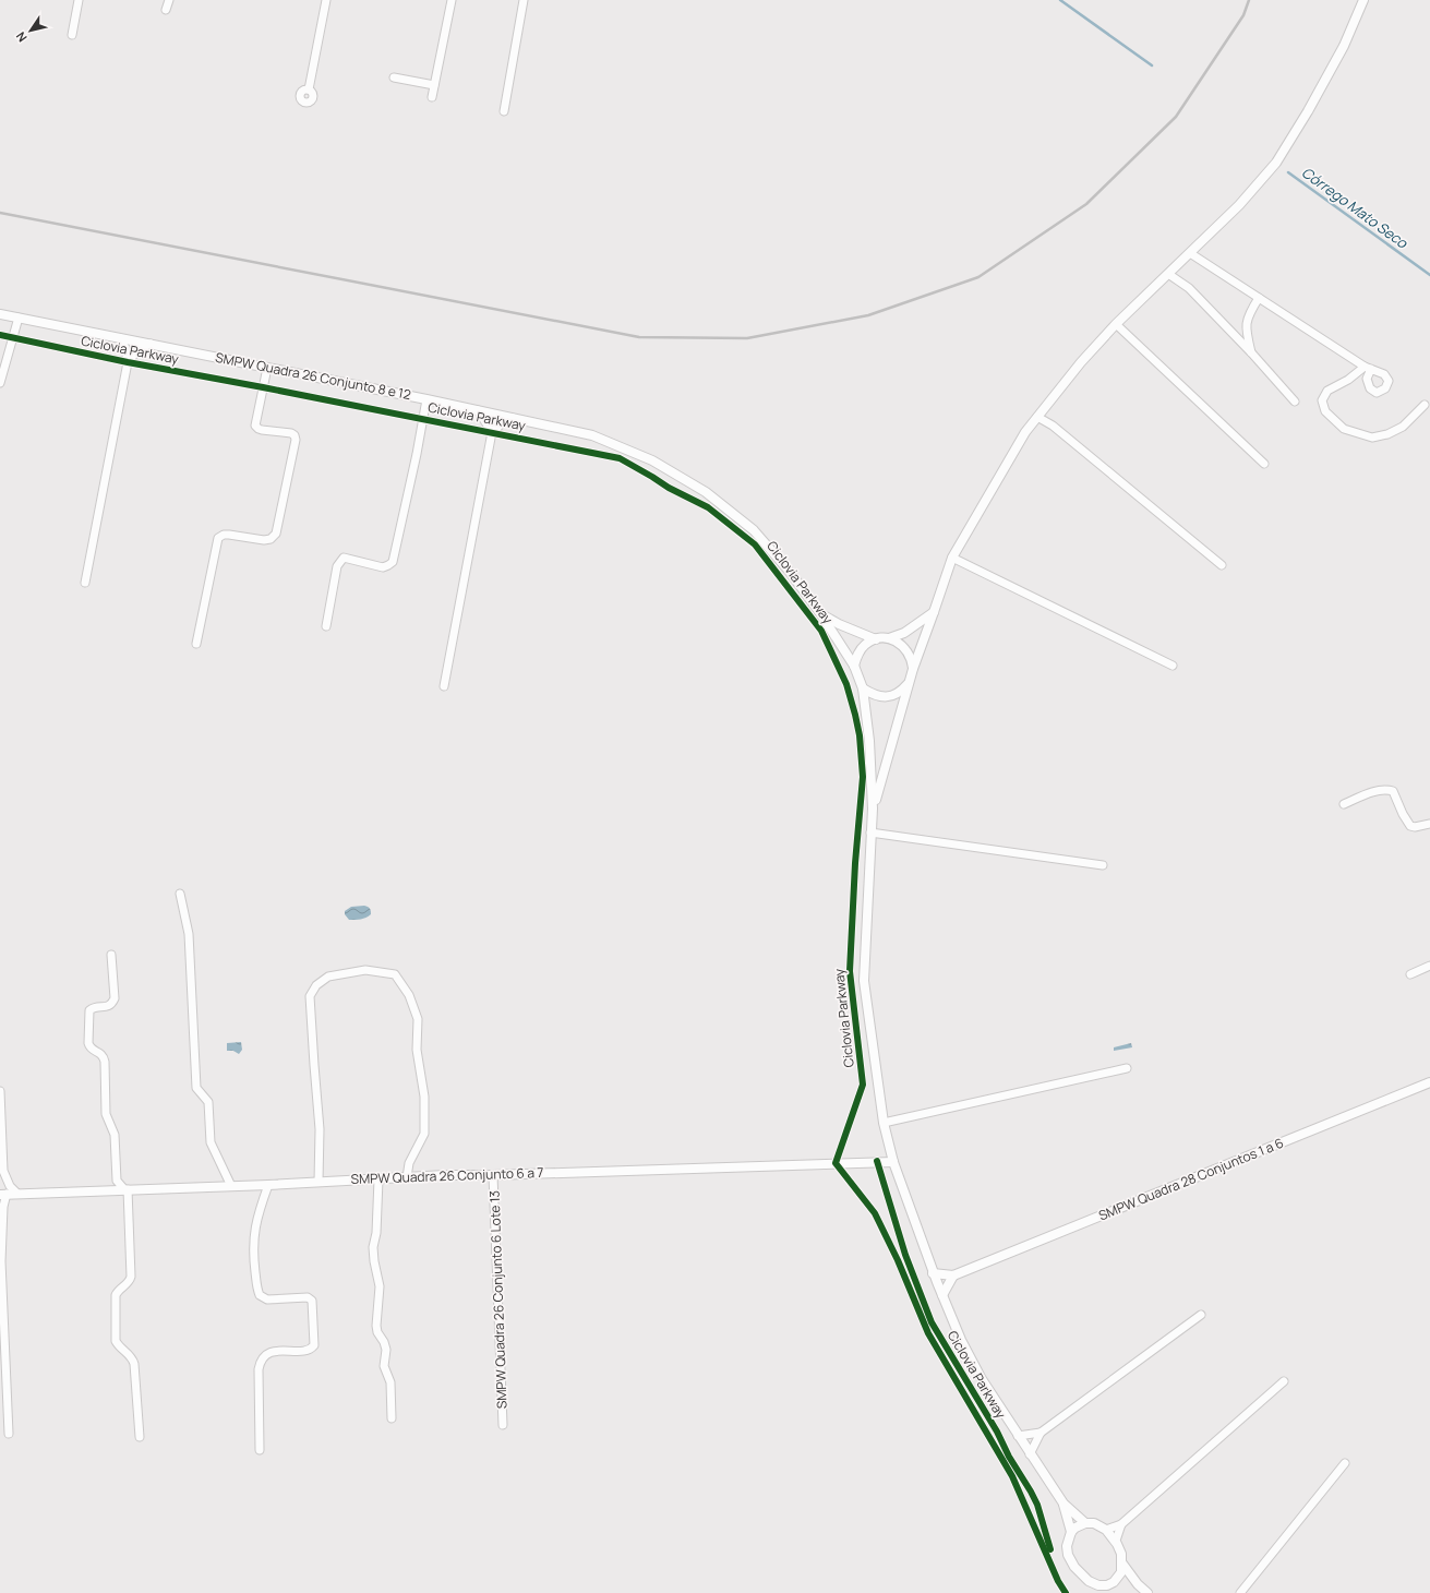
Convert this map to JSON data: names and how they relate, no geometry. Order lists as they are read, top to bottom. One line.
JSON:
{"streets":{"street":["SMPW Quadra 26 Conjunto 8 e 12","SMPW Quadra 26 Conjunto 6 a 7","SMPW Quadra 28 Conjuntos 1 a 6","SMPW Quadra 26 Conjunto 6 Lote 13"],"cycle path":["Ciclovia Parkway"]},"crossings":[["SMPW Quadra 26 Conjunto 6 a 7","SMPW Quadra 26 Conjunto 6 Lote 13"]],"water":["Córrego Mato Seco"],"north":"bottom left"}
